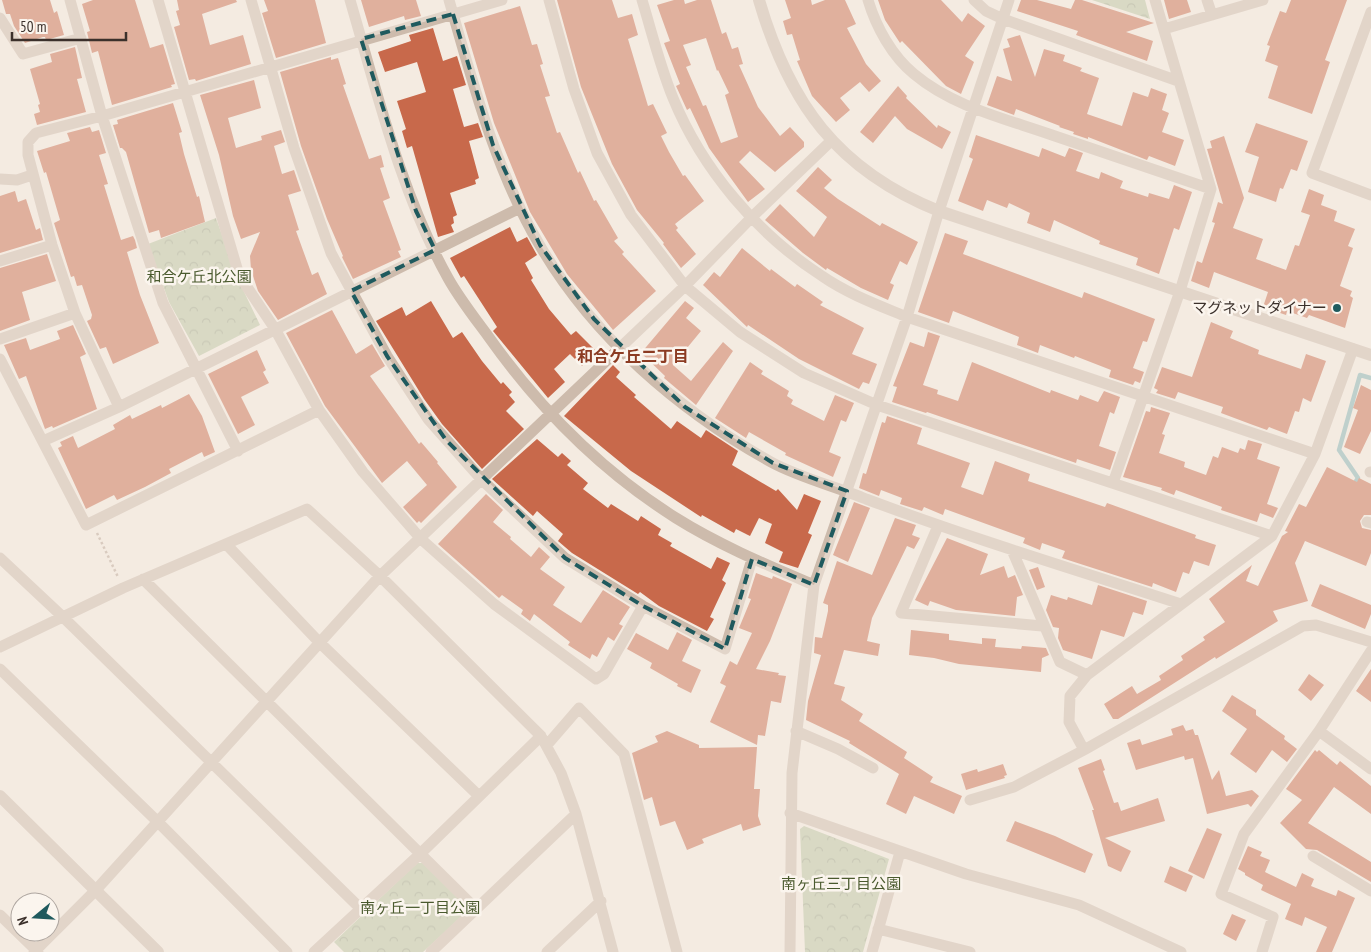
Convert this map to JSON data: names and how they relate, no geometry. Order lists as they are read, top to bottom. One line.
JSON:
{"districts":["和合ケ丘二丁目"],"parks":["和合ケ丘北公園","南ヶ丘三丁目公園","南ヶ丘一丁目公園"],"places":["マグネットダイナー"],"scale_bar":"50 m","north":"left"}
